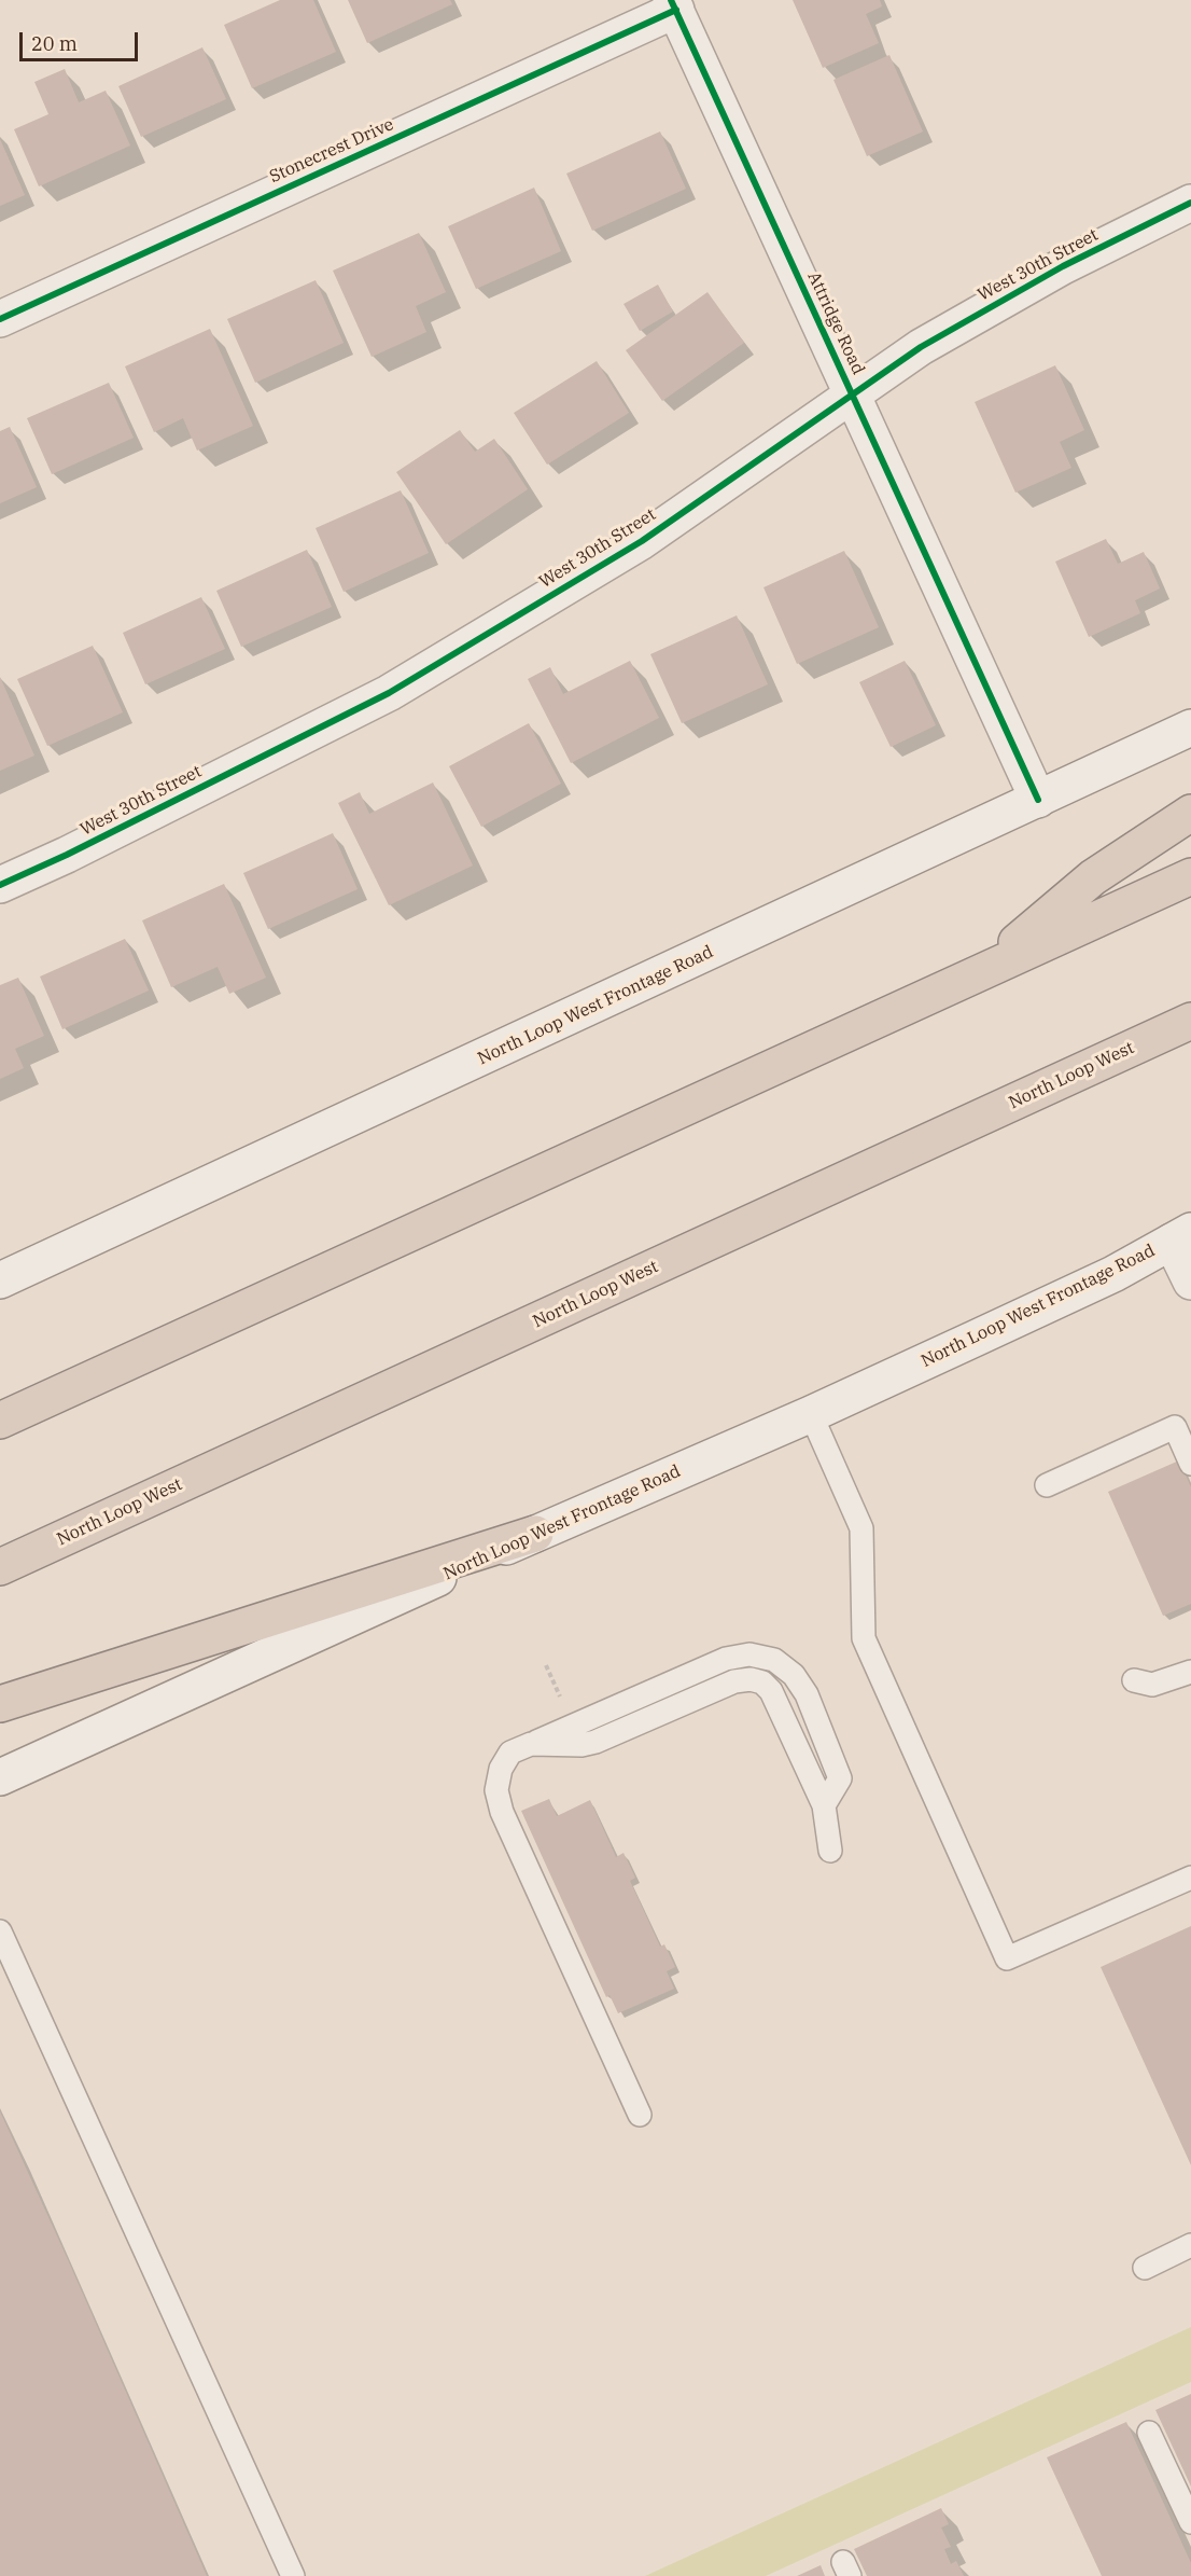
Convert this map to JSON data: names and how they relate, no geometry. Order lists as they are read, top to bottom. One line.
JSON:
{"streets":{"highway":["North Loop West"],"street":["Stonecrest Drive","West 30th Street","Attridge Road","North Loop West Frontage Road"]},"crossings":[["Stonecrest Drive","Attridge Road"],["West 30th Street","Attridge Road"],["Attridge Road","North Loop West Frontage Road"]],"scale_bar":"20 m"}
